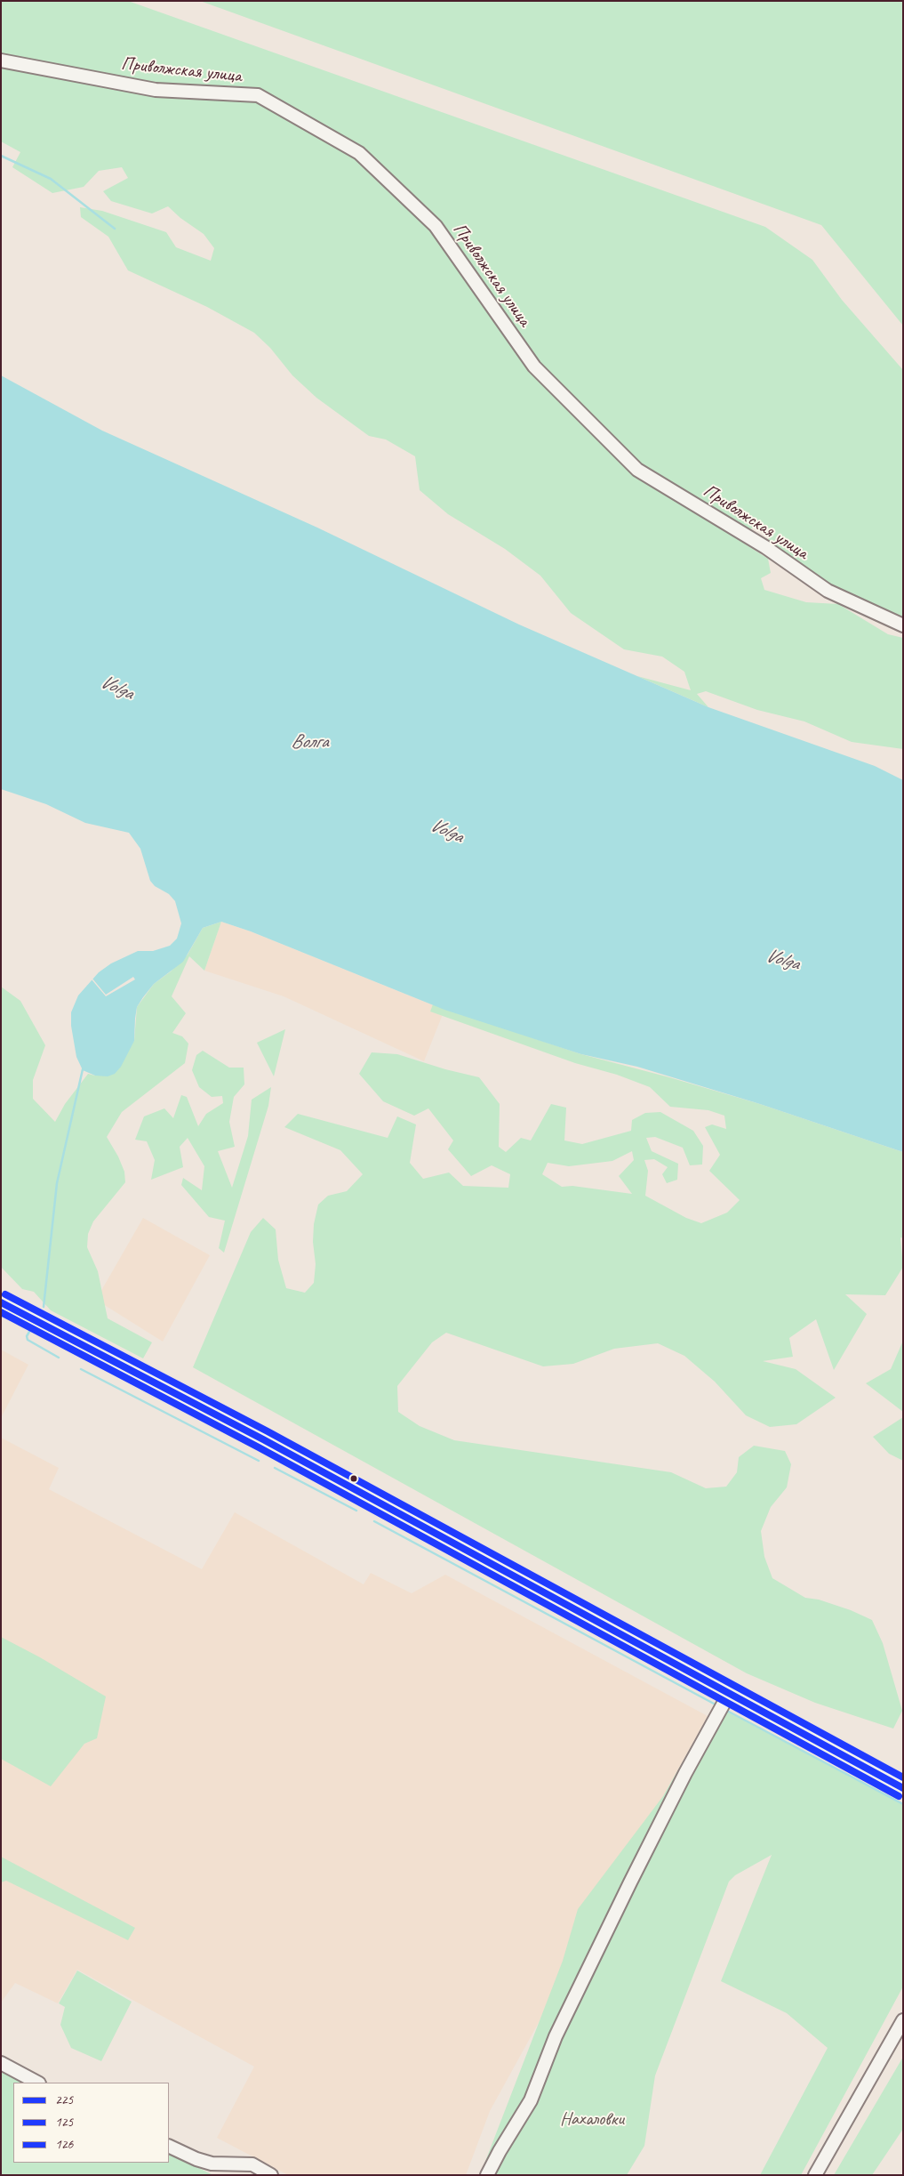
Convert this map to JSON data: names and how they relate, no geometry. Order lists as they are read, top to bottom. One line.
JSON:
{"streets":{"street":["Приволжская улица"]},"water":["Volga","Волга"],"parks":["Нахаловки"],"lines":["transit line 126","transit line 225","transit line 125"],"legend":["225","125","126"]}
